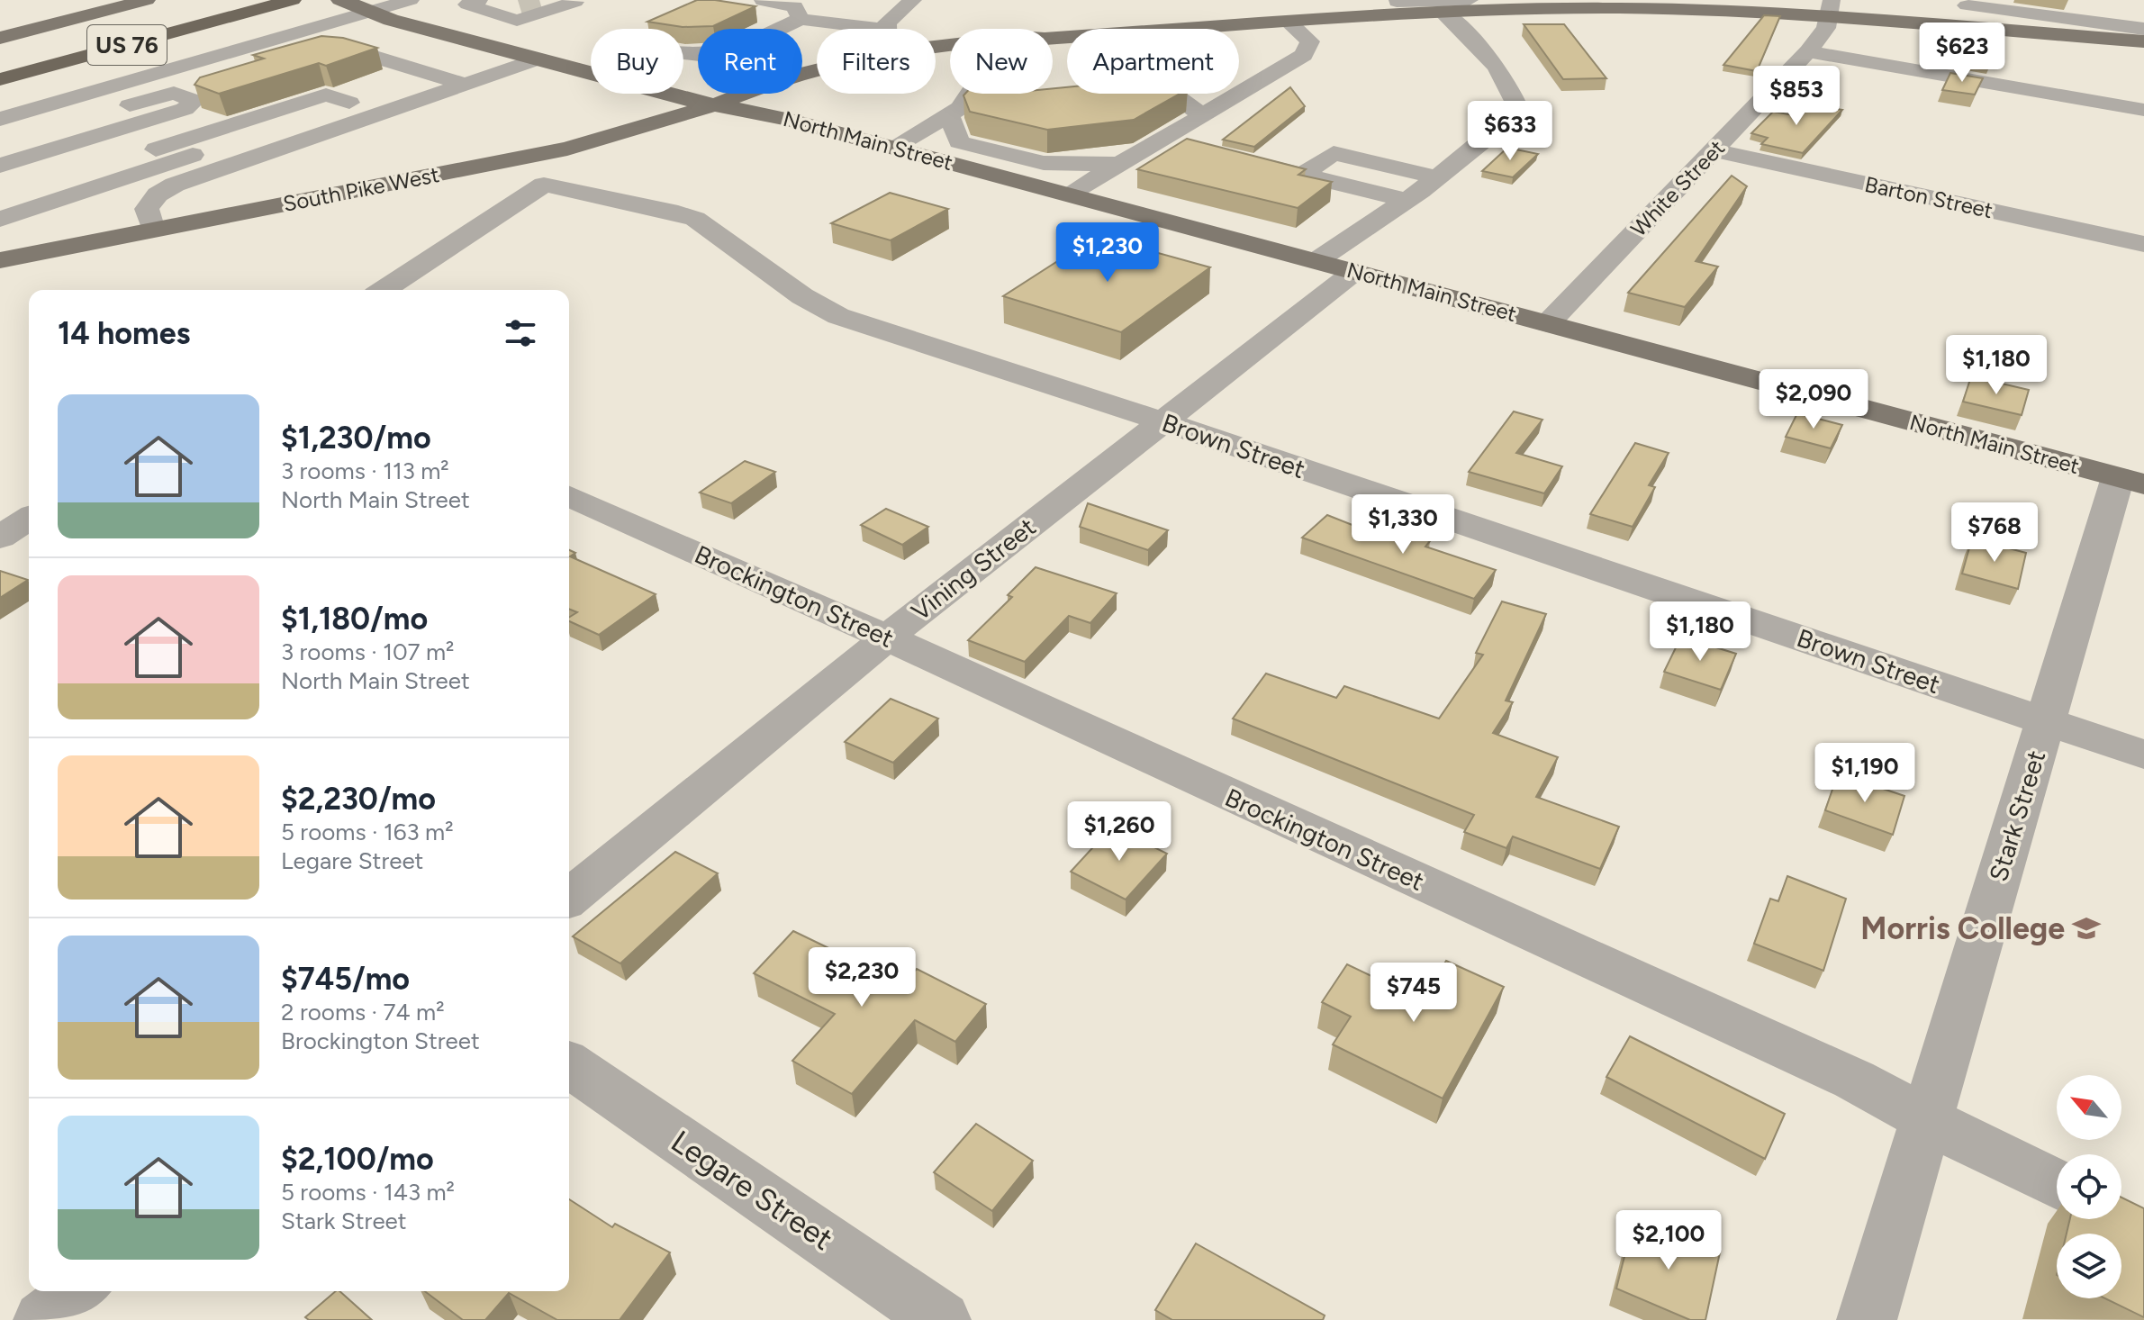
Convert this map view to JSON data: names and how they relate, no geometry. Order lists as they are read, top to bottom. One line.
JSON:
{"streets":{"highway":["US 76"],"main road":["North Main Street","South Pike West"],"street":["White Street","Barton Street","Brown Street","Vining Street","Brockington Street","Stark Street","Legare Street"]},"crossings":[["North Main Street","White Street"],["North Main Street","South Pike West"],["North Main Street","Vining Street"],["North Main Street","Stark Street"],["White Street","Barton Street"],["Brown Street","Vining Street"],["Brown Street","Stark Street"],["Vining Street","Brockington Street"],["Brockington Street","Stark Street"]],"places":{"school or university":["Morris College"]},"north":"top left","page":{"price":["$623","$853","$633","$1,230","$1,180","$2,090","$1,330","$768","$1,180","$1,190","$1,260","$2,230","$745","$2,100"],"chip":["Buy","Rent","Filters","New","Apartment"],"heading":"14 homes","list":[{"name":"$1,230/mo","note":"3 rooms · 113 m² · North Main Street"},{"name":"$1,180/mo","note":"3 rooms · 107 m² · North Main Street"},{"name":"$2,230/mo","note":"5 rooms · 163 m² · Legare Street"},{"name":"$745/mo","note":"2 rooms · 74 m² · Brockington Street"},{"name":"$2,100/mo","note":"5 rooms · 143 m² · Stark Street"}]}}
